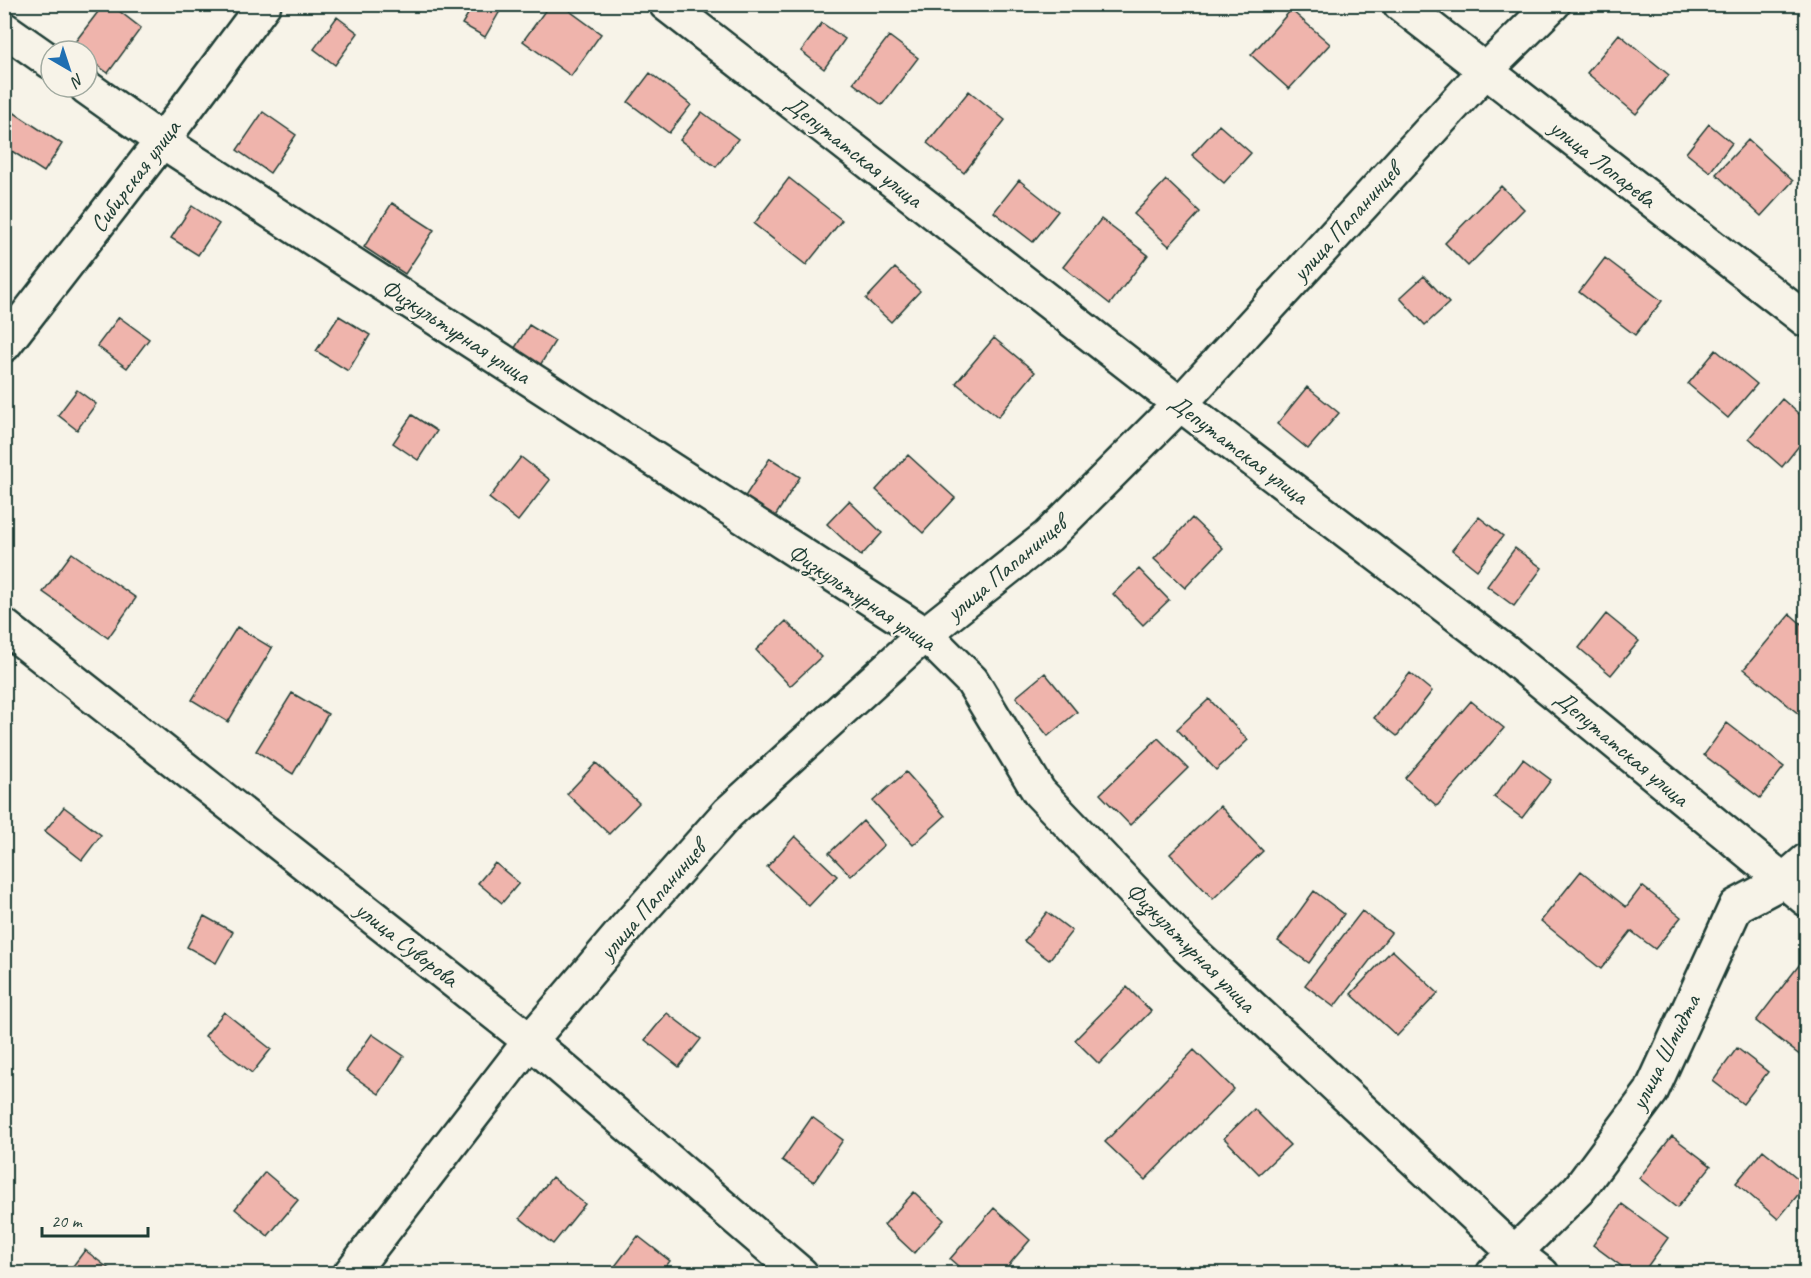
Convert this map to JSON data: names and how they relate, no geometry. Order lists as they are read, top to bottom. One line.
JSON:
{"streets":{"street":["Депутатская улица","улица Лопарева","Сибирская улица","улица Папанинцев","Физкультурная улица","улица Суворова","улица Шмидта"]},"crossings":[["Депутатская улица","улица Папанинцев"],["Депутатская улица","улица Шмидта"],["улица Лопарева","улица Папанинцев"],["Сибирская улица","Физкультурная улица"],["улица Папанинцев","Физкультурная улица"],["улица Папанинцев","улица Суворова"],["Физкультурная улица","улица Шмидта"]],"scale_bar":"20 m","north":"bottom right"}
